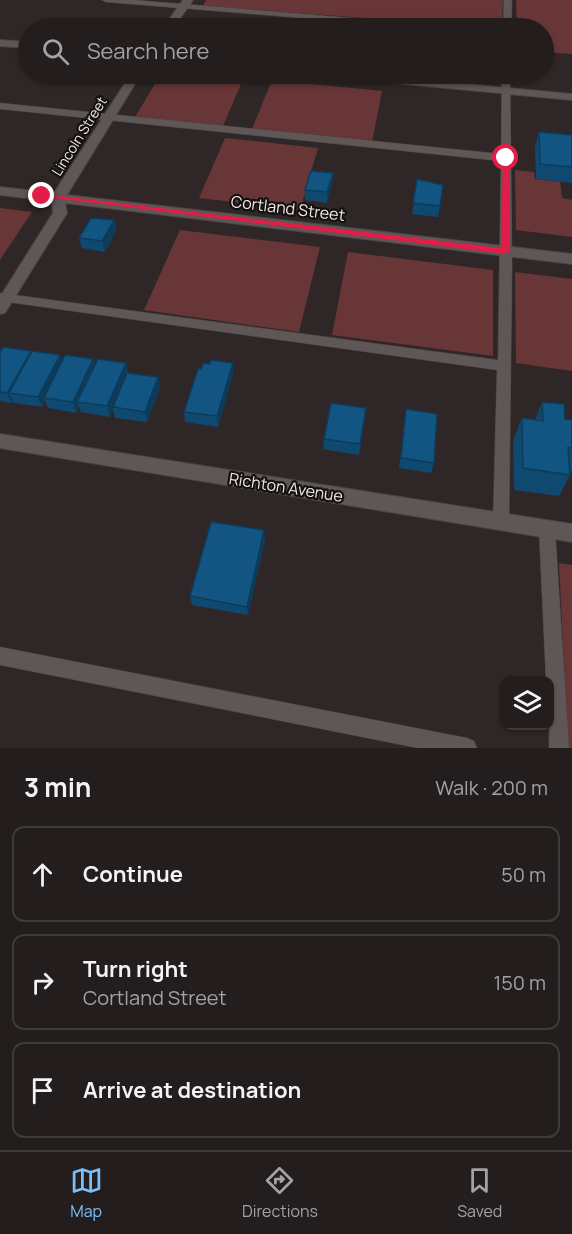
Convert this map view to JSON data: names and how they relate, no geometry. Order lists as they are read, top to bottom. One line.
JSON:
{"streets":{"street":["Lincoln Street","Cortland Street","Richton Avenue"]},"crossings":[["Lincoln Street","Cortland Street"]],"page":{"search":"Search here","heading":["3 min","Walk · 200 m"],"list":[["Continue","50 m"],["Turn right","Cortland Street","150 m"],"Arrive at destination"],"nav":["Map","Directions","Saved"]}}
